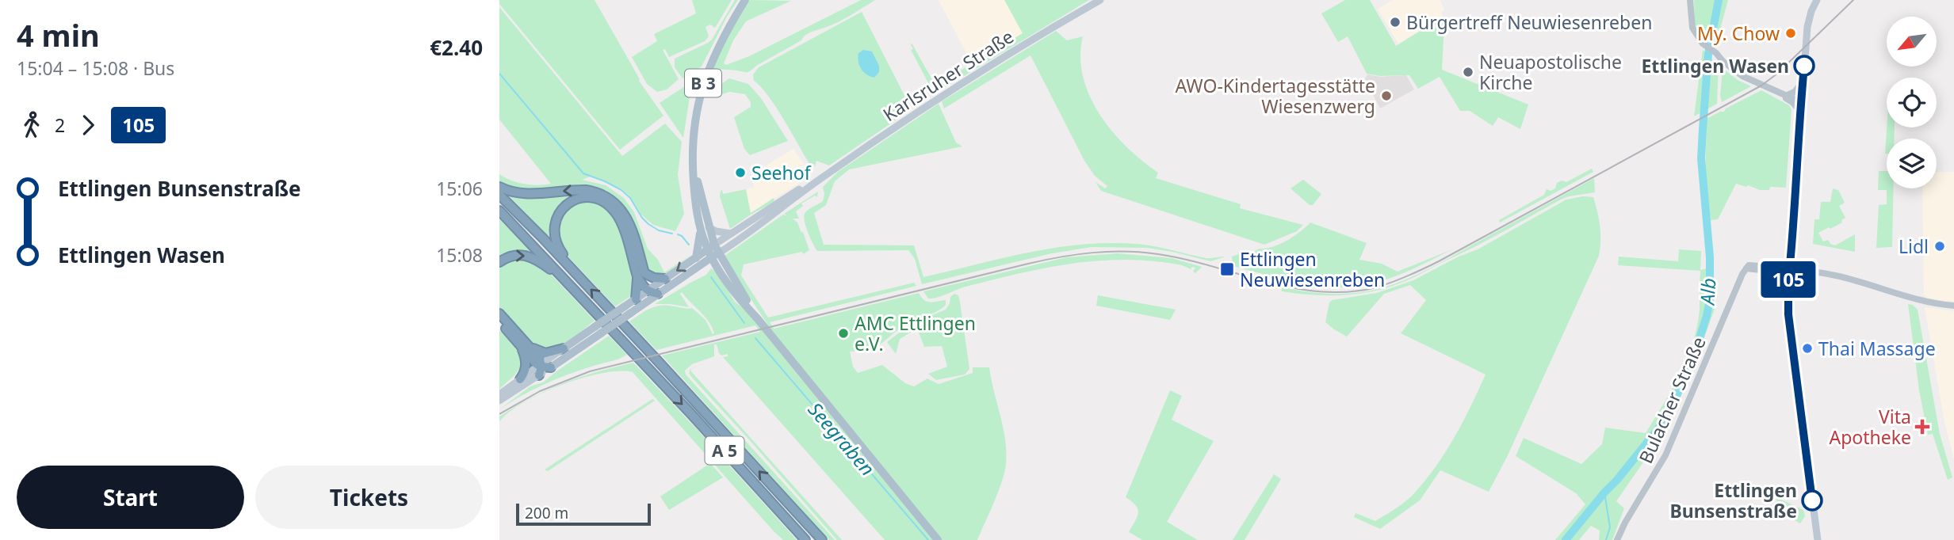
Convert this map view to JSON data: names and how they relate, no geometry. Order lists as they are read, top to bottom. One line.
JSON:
{"streets":{"highway":["A 5"],"main road":["Karlsruher Straße","B 3"],"street":["Bulacher Straße"]},"crossings":[["Karlsruher Straße","B 3"]],"water":["Alb","Seegraben"],"places":{"other":["Bürgertreff Neuwiesenreben","My. Chow","Ettlingen Wasen","Neuapostolische Kirche","AWO-Kindertagesstätte Wiesenzwerg","Seehof","Lidl","AMC Ettlingen e.V.","Thai Massage","Ettlingen Bunsenstraße"],"transit":["Ettlingen Neuwiesenreben"],"health":["Vita Apotheke"]},"lines":["bus line 105"],"scale_bar":"200 m","north":"bottom left","page":{"heading":["4 min","15:04 – 15:08 · Bus","€2.40"],"on_map":"105","legs":["2","105"],"list":[{"name":"Ettlingen Bunsenstraße","value":"15:06"},{"name":"Ettlingen Wasen","value":"15:08"}],"buttons":["Start","Tickets"],"scale":"200 m"}}
